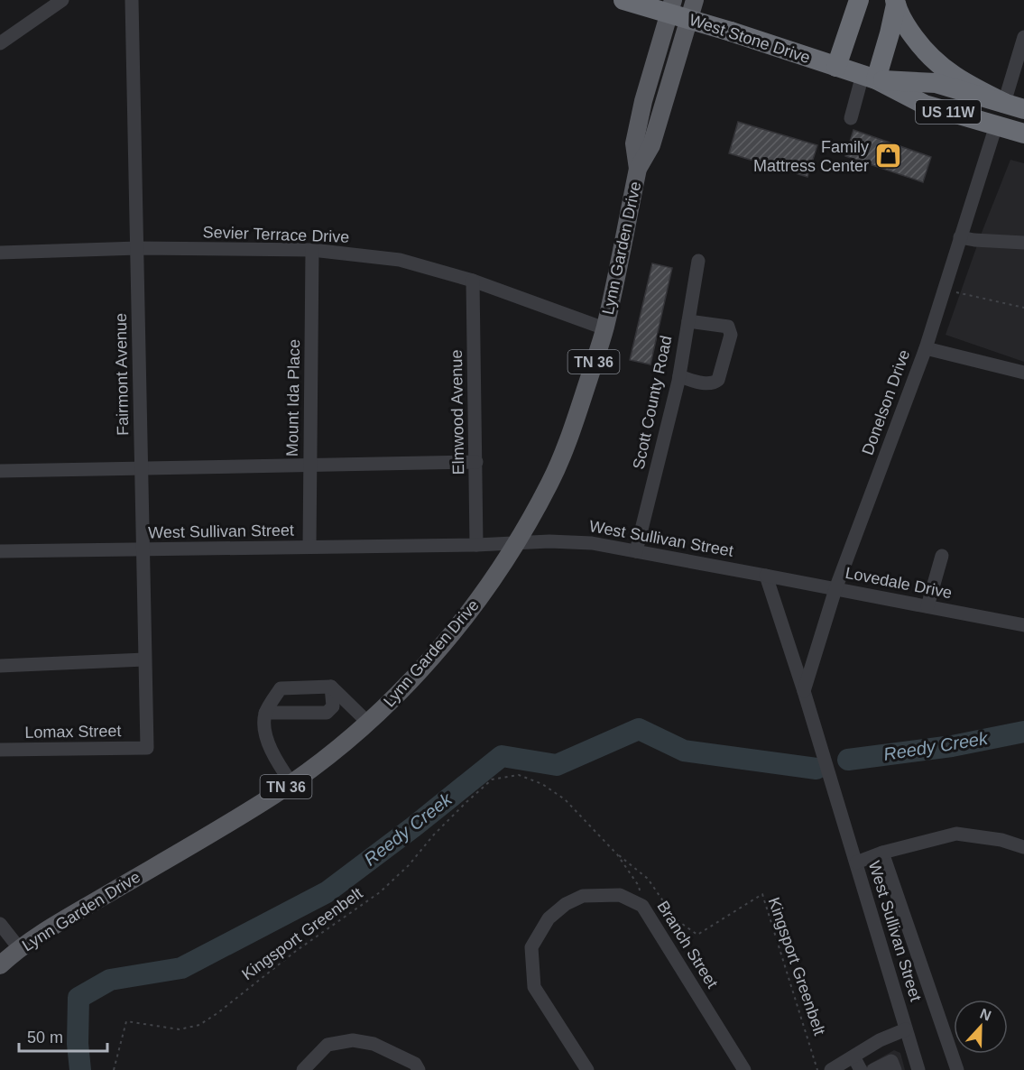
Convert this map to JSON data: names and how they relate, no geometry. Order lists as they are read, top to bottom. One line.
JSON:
{"streets":{"highway":["West Stone Drive","US 11W"],"main road":["Lynn Garden Drive","TN 36"],"street":["Sevier Terrace Drive","Fairmont Avenue","Mount Ida Place","Scott County Road","Donelson Drive","Elmwood Avenue","West Sullivan Street","Lovedale Drive","Lomax Street","Branch Street"],"path":["Kingsport Greenbelt"]},"crossings":[["West Stone Drive","Donelson Drive"],["Sevier Terrace Drive","Lynn Garden Drive"],["Sevier Terrace Drive","Fairmont Avenue"],["Sevier Terrace Drive","Mount Ida Place"],["Sevier Terrace Drive","Elmwood Avenue"],["Lynn Garden Drive","West Sullivan Street"],["Fairmont Avenue","West Sullivan Street"],["Fairmont Avenue","Lomax Street"],["Mount Ida Place","West Sullivan Street"],["Scott County Road","West Sullivan Street"],["Donelson Drive","West Sullivan Street"],["Donelson Drive","Lovedale Drive"],["Elmwood Avenue","West Sullivan Street"],["West Sullivan Street","Lovedale Drive"]],"water":["Reedy Creek"],"places":{"shop":["Family Mattress Center"]},"scale_bar":"50 m","north":"top"}
